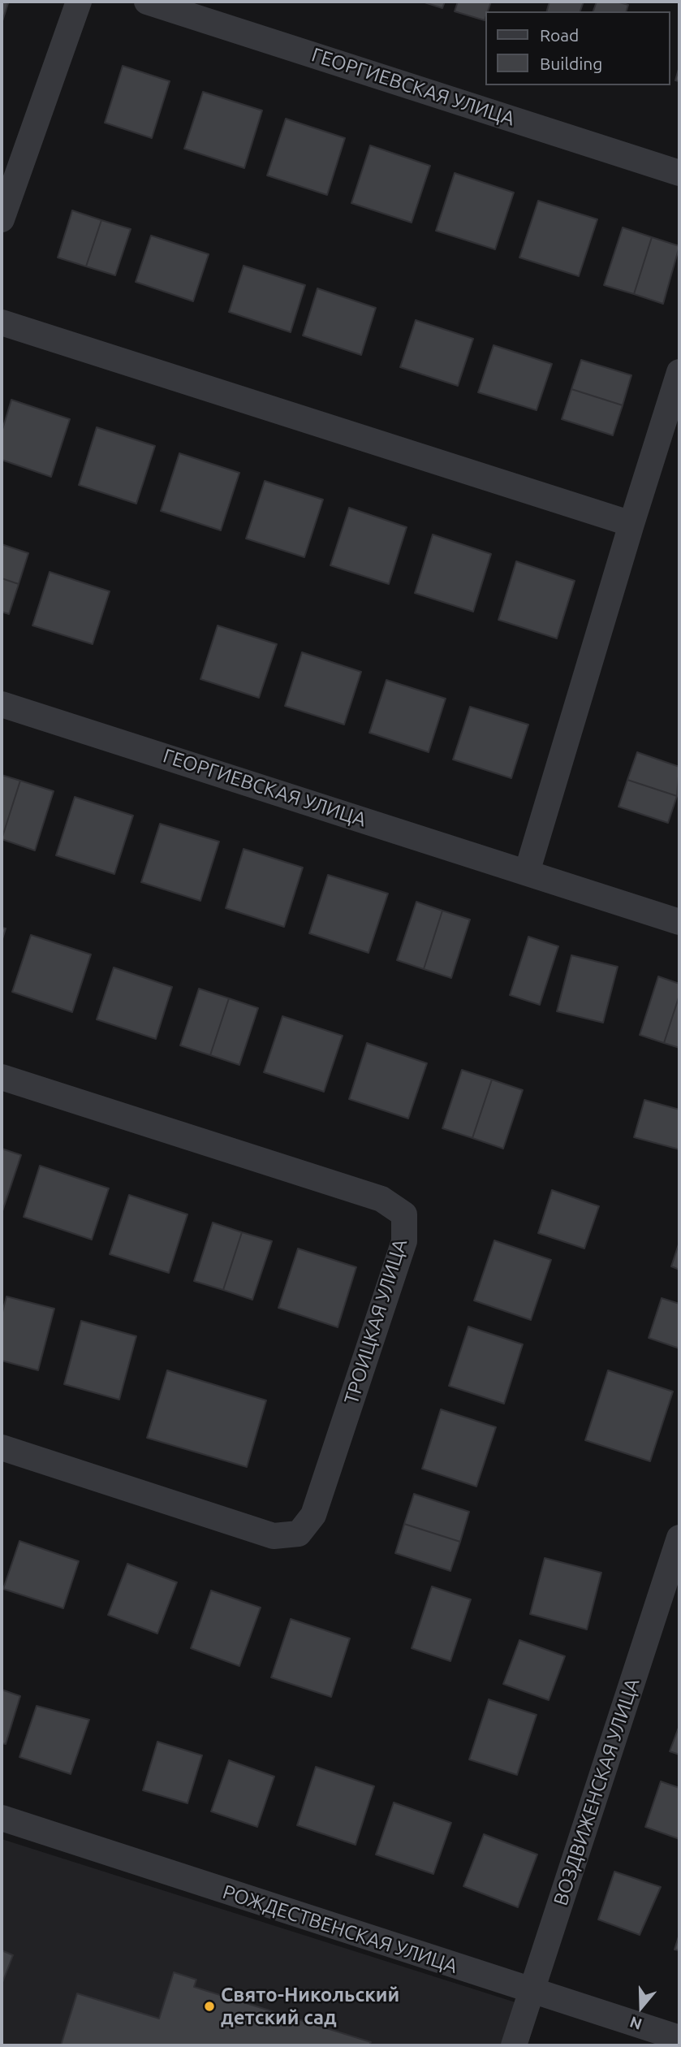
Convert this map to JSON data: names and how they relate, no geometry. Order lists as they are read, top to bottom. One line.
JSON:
{"streets":{"street":["ГЕОРГИЕВСКАЯ УЛИЦА","ТРОИЦКАЯ УЛИЦА","ВОЗДВИЖЕНСКАЯ УЛИЦА","РОЖДЕСТВЕНСКАЯ УЛИЦА"]},"crossings":[["ВОЗДВИЖЕНСКАЯ УЛИЦА","РОЖДЕСТВЕНСКАЯ УЛИЦА"]],"places":["Свято-Никольский детский сад"],"legend":["Road","Building"],"north":"bottom"}
